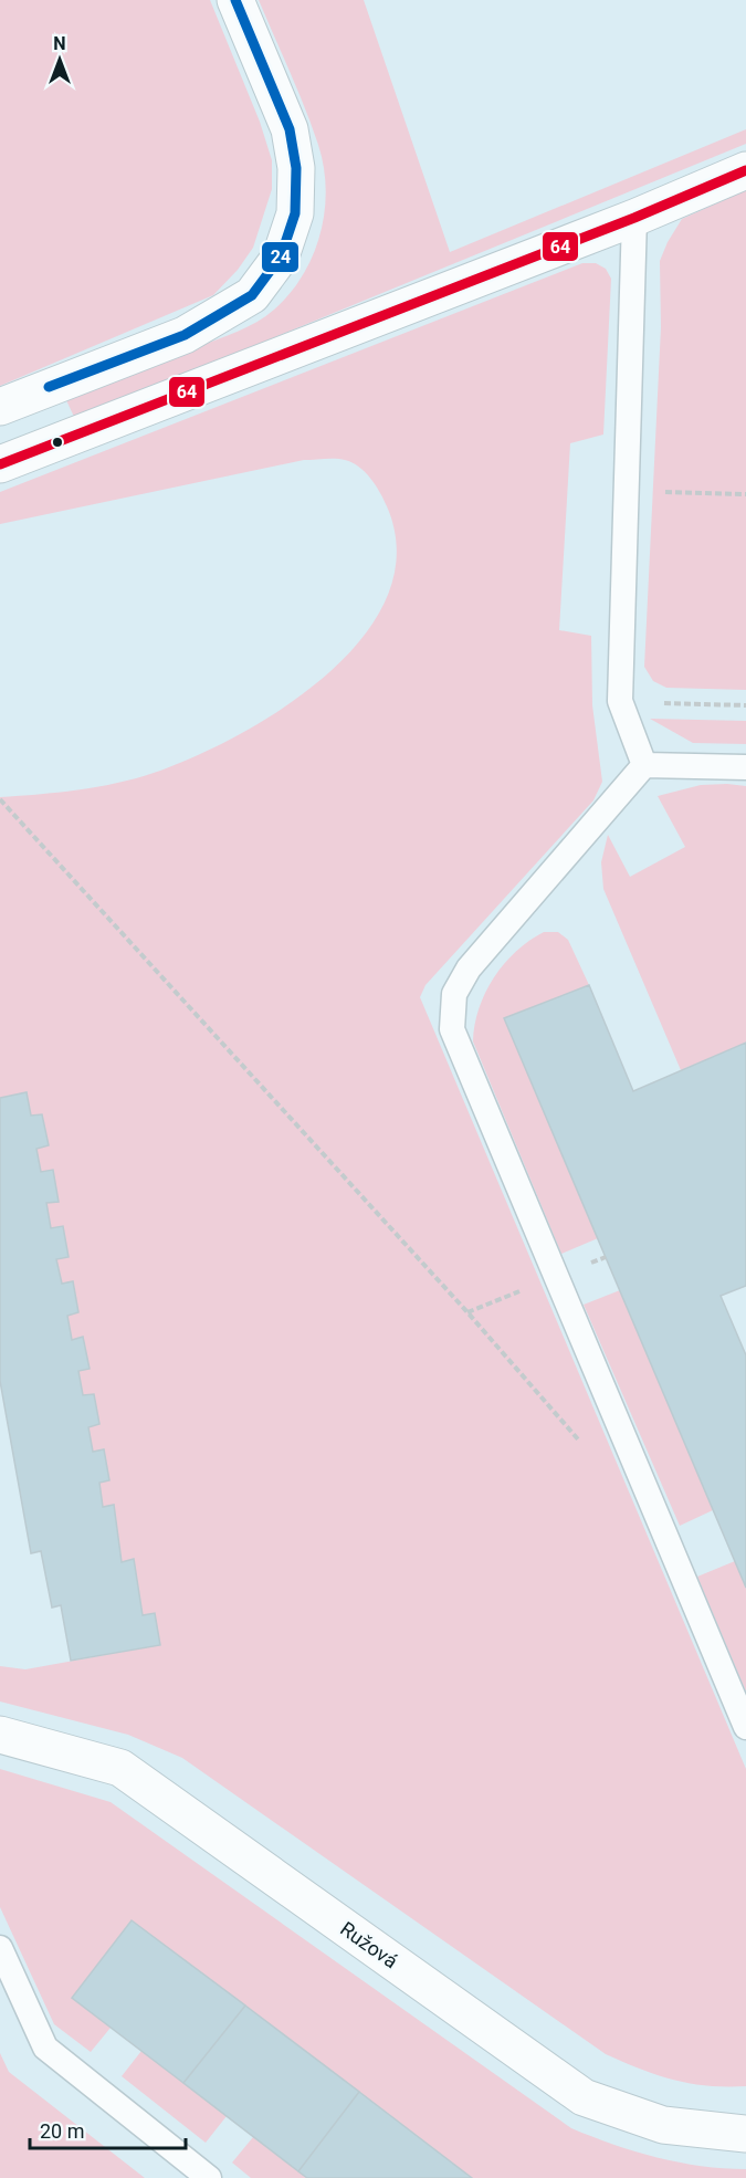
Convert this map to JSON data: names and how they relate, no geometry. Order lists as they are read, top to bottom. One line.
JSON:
{"streets":{"street":["Ružová"]},"lines":["transit line 24","transit line 64"],"scale_bar":"20 m","north":"top"}
